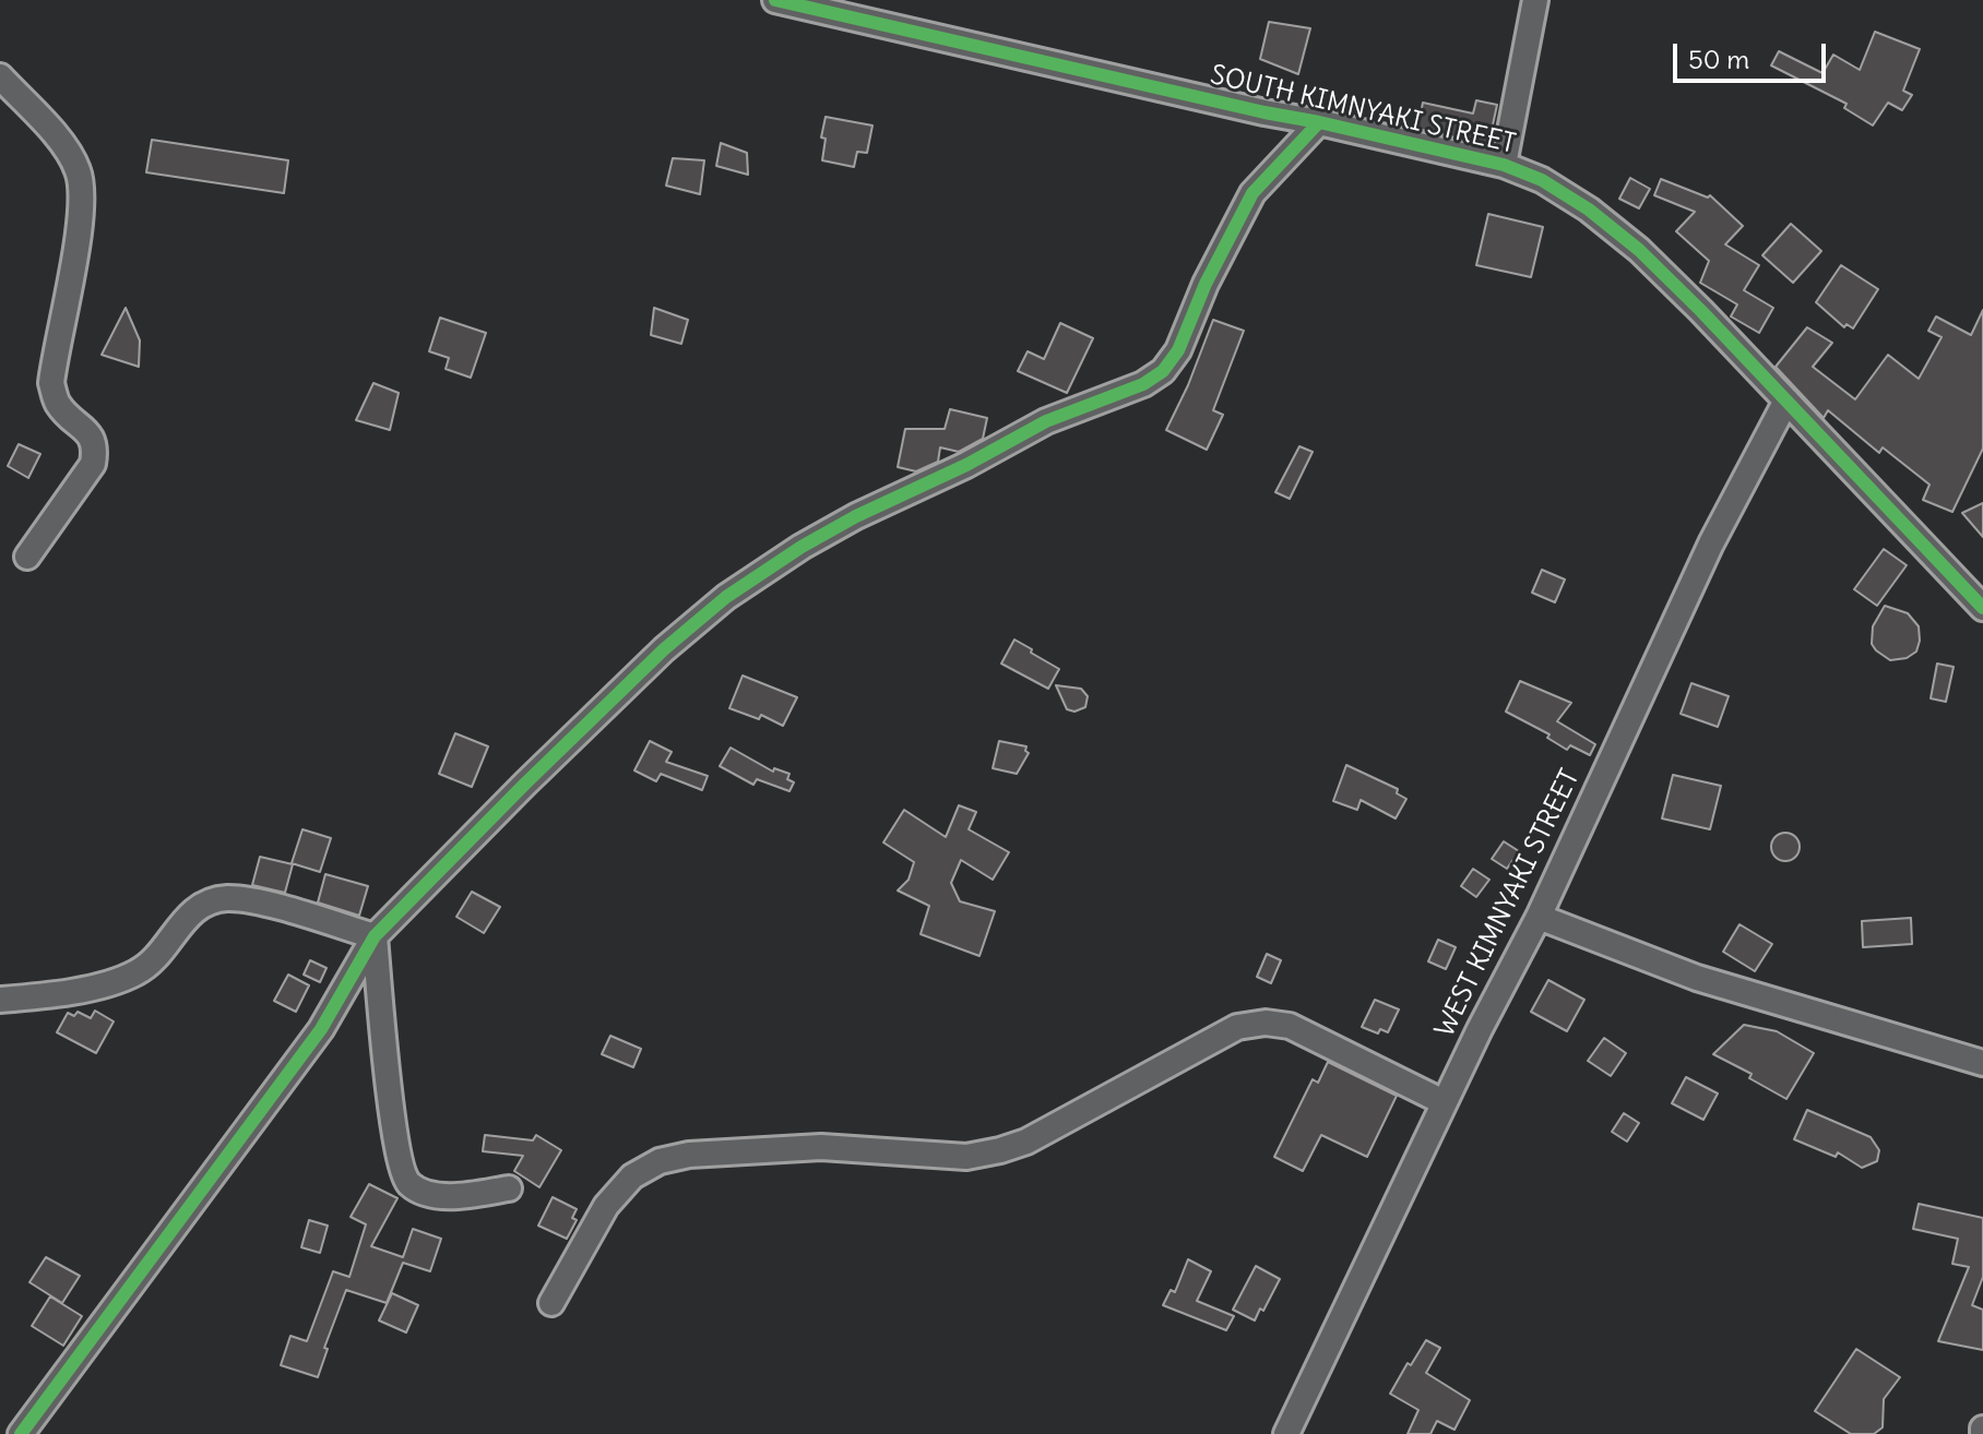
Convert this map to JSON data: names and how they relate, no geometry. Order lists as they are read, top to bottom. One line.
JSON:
{"streets":{"street":["SOUTH KIMNYAKI STREET","WEST KIMNYAKI STREET"]},"crossings":[["SOUTH KIMNYAKI STREET","WEST KIMNYAKI STREET"]],"scale_bar":"50 m"}
